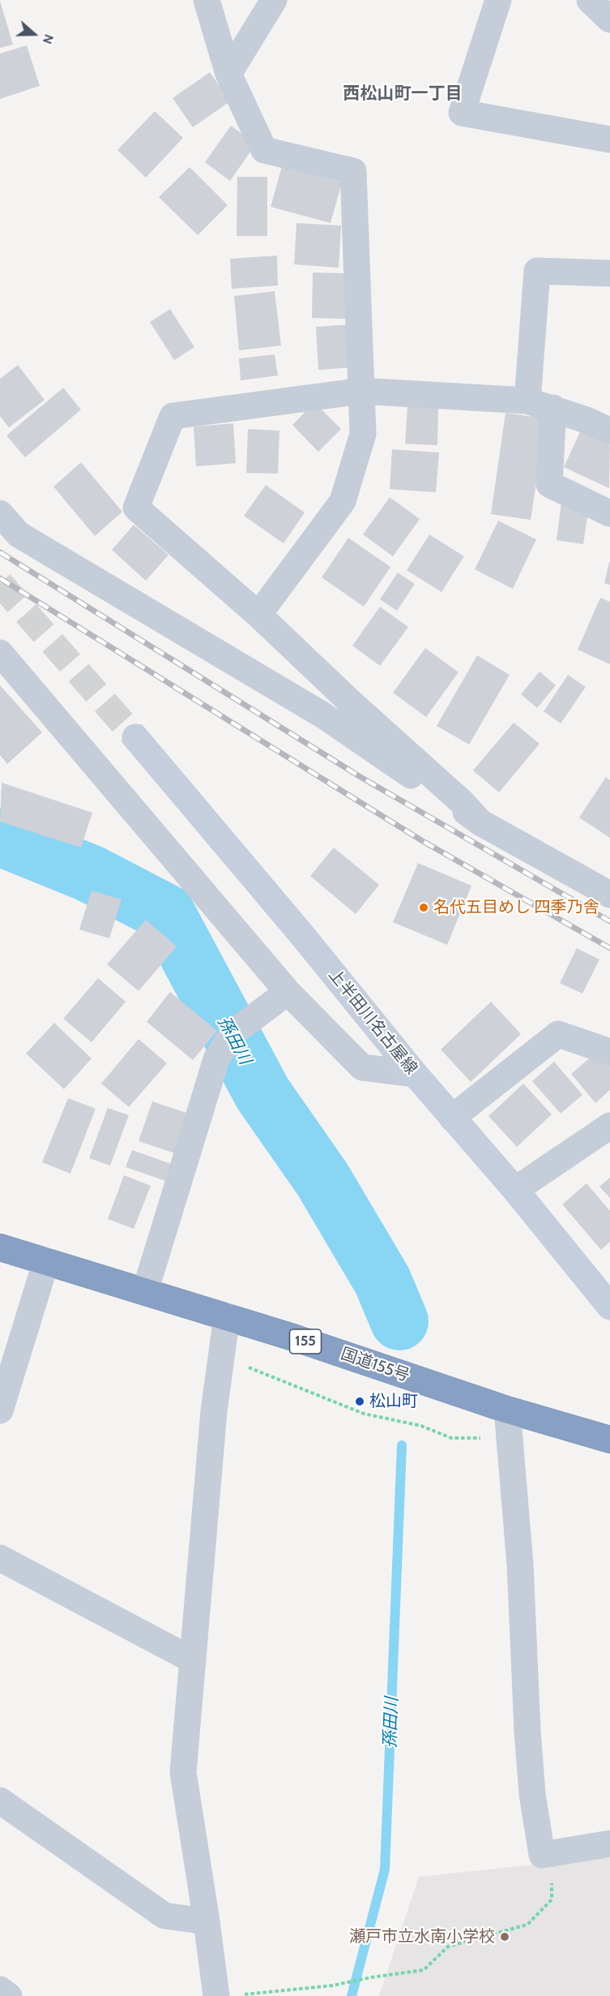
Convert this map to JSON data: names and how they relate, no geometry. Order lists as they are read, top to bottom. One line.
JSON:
{"streets":{"highway":["155","国道155号"],"main road":["上半田川名古屋線"]},"districts":["西松山町一丁目"],"water":["孫田川"],"places":["名代五目めし 四季乃舎","松山町","瀬戸市立水南小学校"],"north":"right"}
